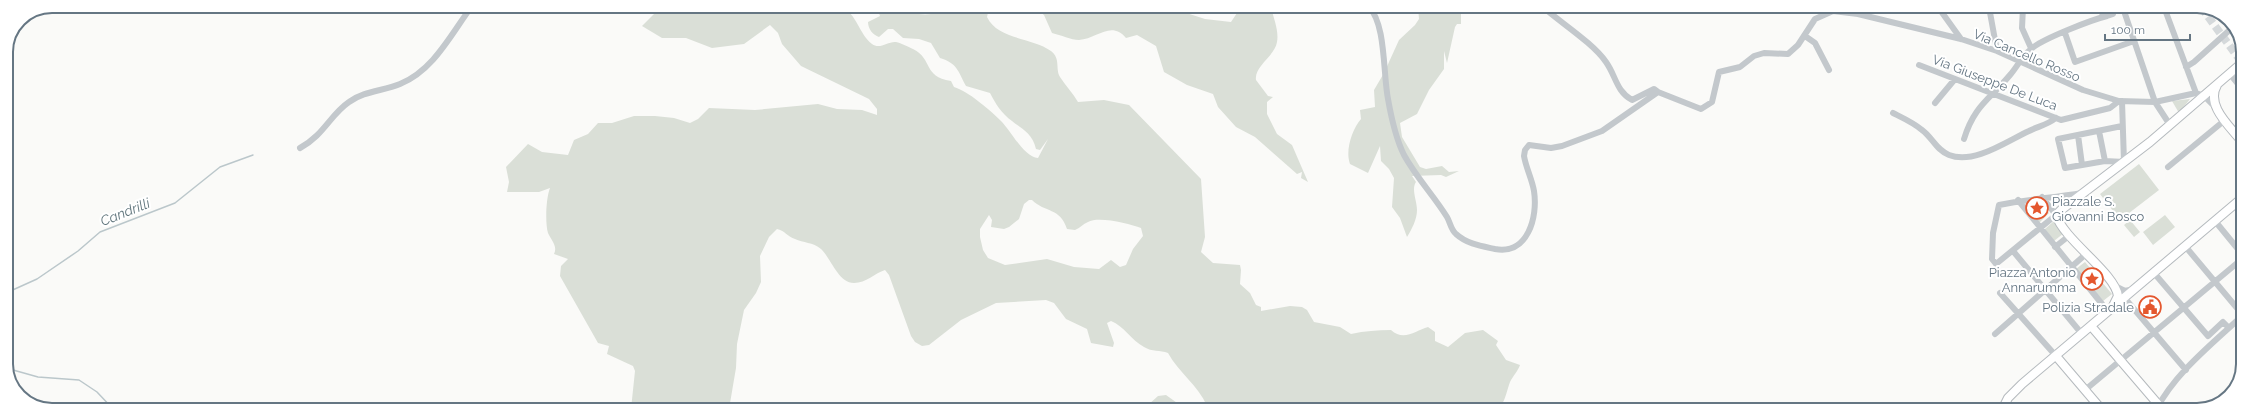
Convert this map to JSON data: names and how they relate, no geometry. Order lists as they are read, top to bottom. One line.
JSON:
{"streets":{"street":["Via Cancello Rosso","Via Giuseppe De Luca"]},"crossings":[["Via Cancello Rosso","Via Giuseppe De Luca"]],"water":["Candrilli"],"places":{"place":["Piazzale S. Giovanni Bosco","Piazza Antonio Annarumma"],"public building":["Polizia Stradale"]},"scale_bar":"100 m"}
